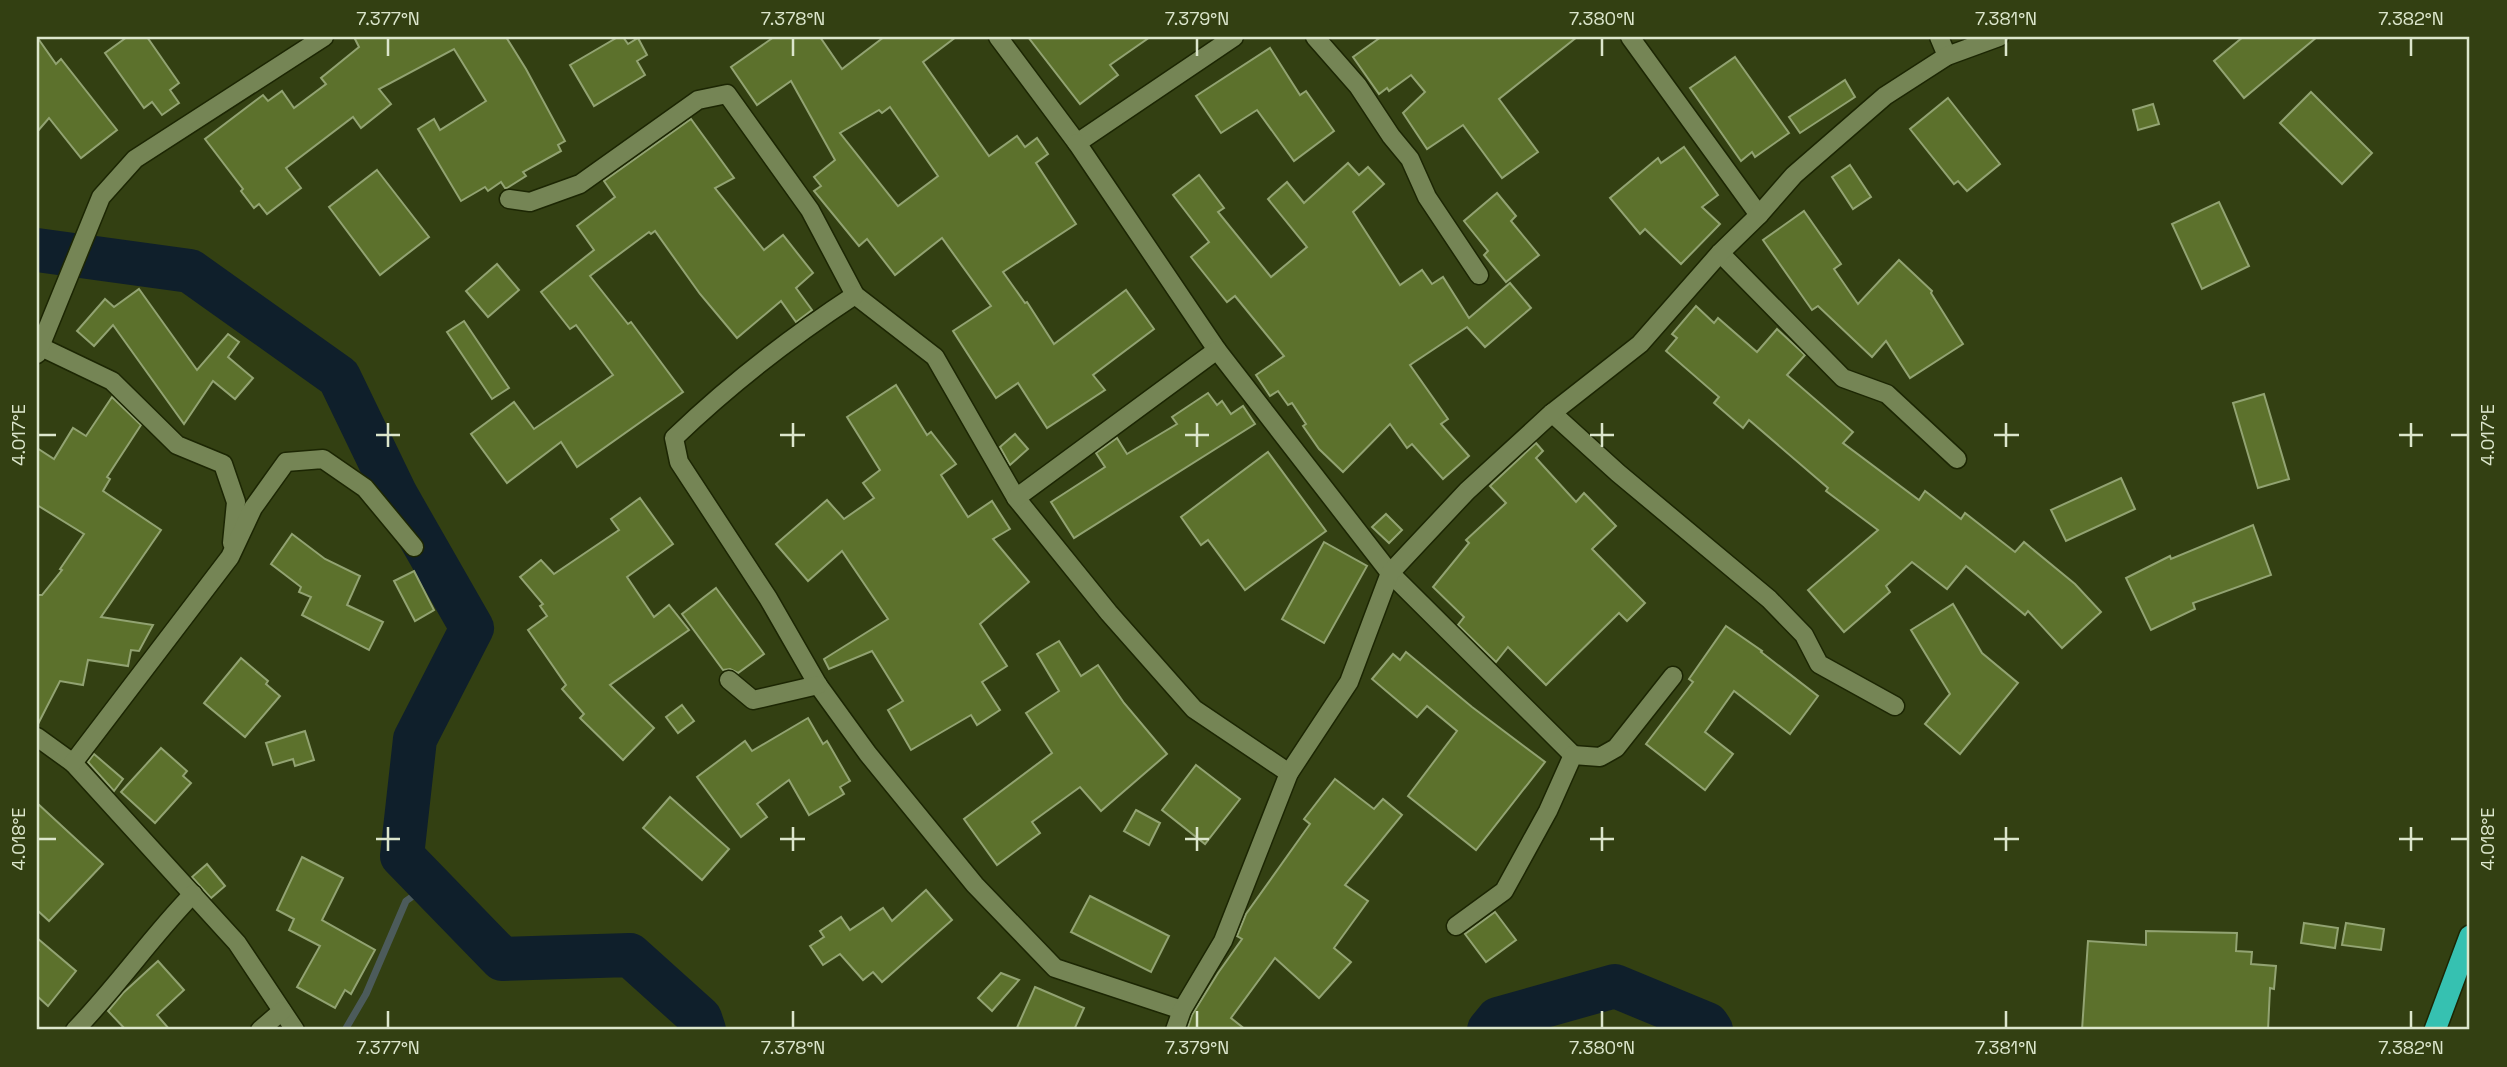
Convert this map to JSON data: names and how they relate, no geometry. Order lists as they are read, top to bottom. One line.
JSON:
{"coordinates":["7.377°N","7.378°N","7.379°N","7.380°N","7.381°N","7.382°N","4.017°E","4.018°E"]}
